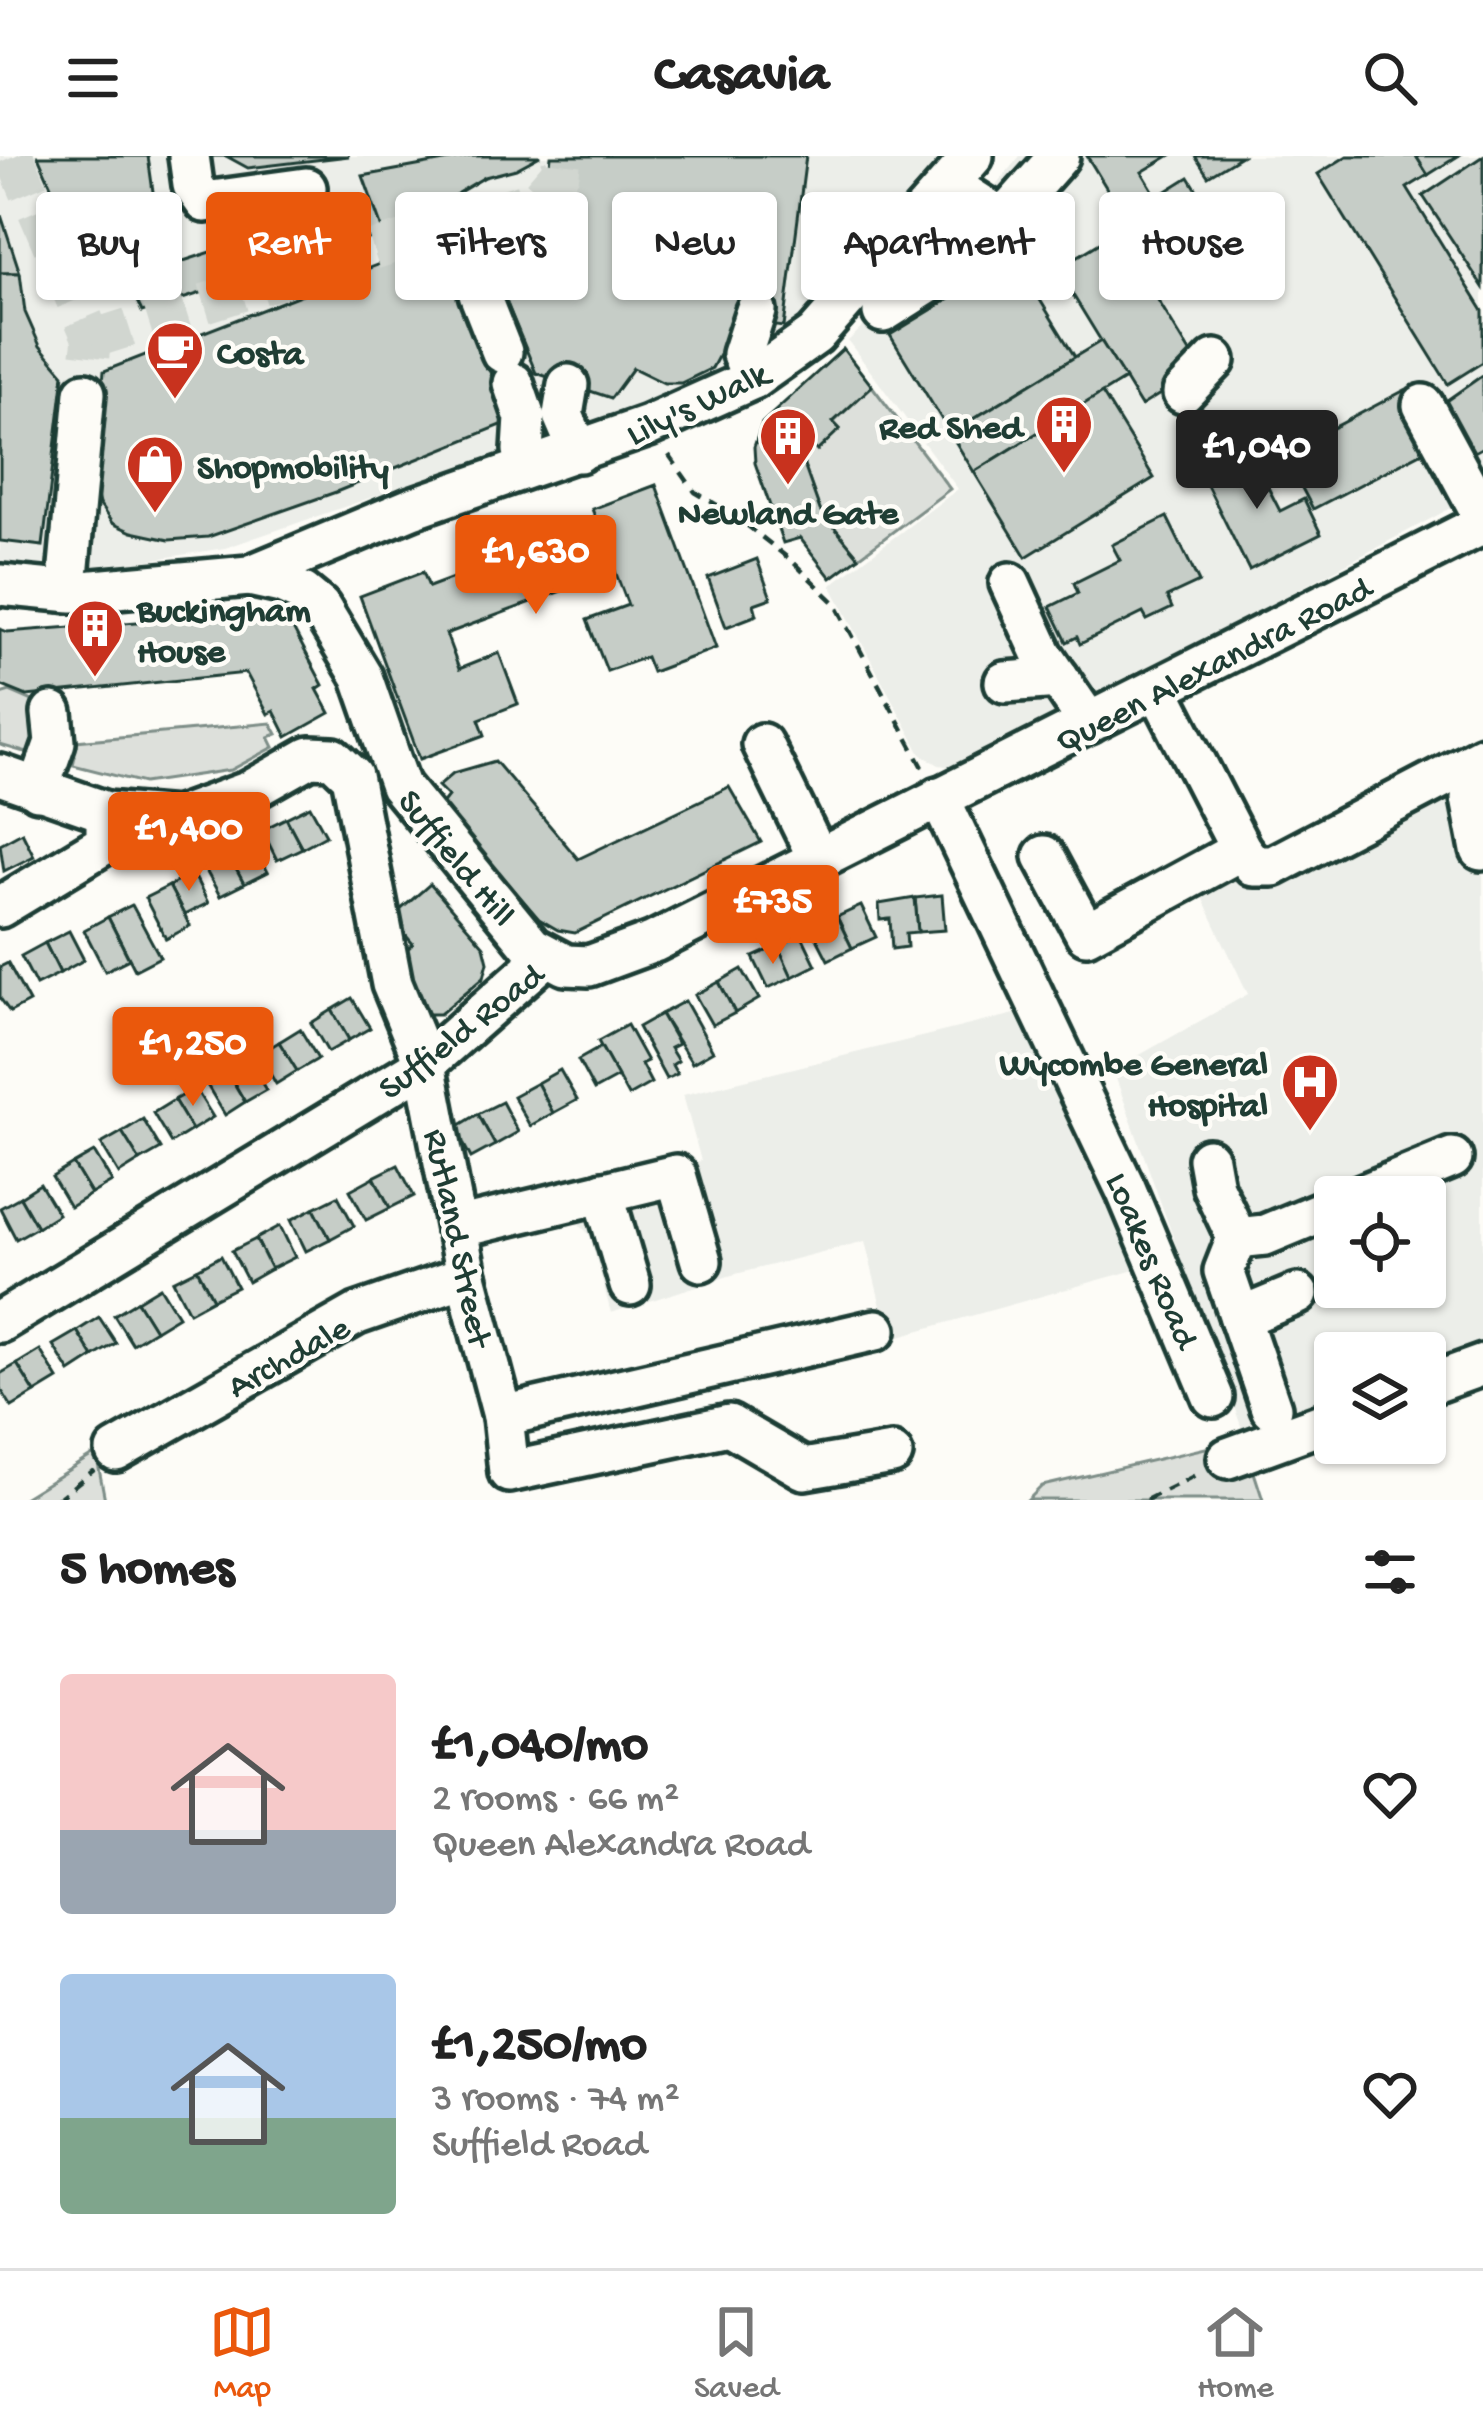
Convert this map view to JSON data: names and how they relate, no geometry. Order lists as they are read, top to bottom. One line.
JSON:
{"streets":{"street":["Lily's Walk","Queen Alexandra Road","Suffield Hill","Suffield Road","Rutland Street","Loakes Road","Archdale"]},"crossings":[["Lily's Walk","Suffield Hill"],["Queen Alexandra Road","Suffield Road"],["Queen Alexandra Road","Loakes Road"],["Suffield Hill","Suffield Road"],["Suffield Road","Rutland Street"],["Suffield Road","Loakes Road"],["Rutland Street","Archdale"]],"places":{"cafe":["Costa"],"building":["Red Shed","Newland Gate","Buckingham House"],"shop":["Shopmobility"],"hospital":["Wycombe General Hospital"]},"page":{"header":"Casavia","chip":["Buy","Rent","Filters","New","Apartment","House"],"price":["£1,040","£1,630","£1,400","£735","£1,250"],"heading":"5 homes","list":[{"name":"£1,040/mo","note":"2 rooms · 66 m² · Queen Alexandra Road"},{"name":"£1,250/mo","note":"3 rooms · 74 m² · Suffield Road"}],"tabs":["Map","Saved","Home"]}}
